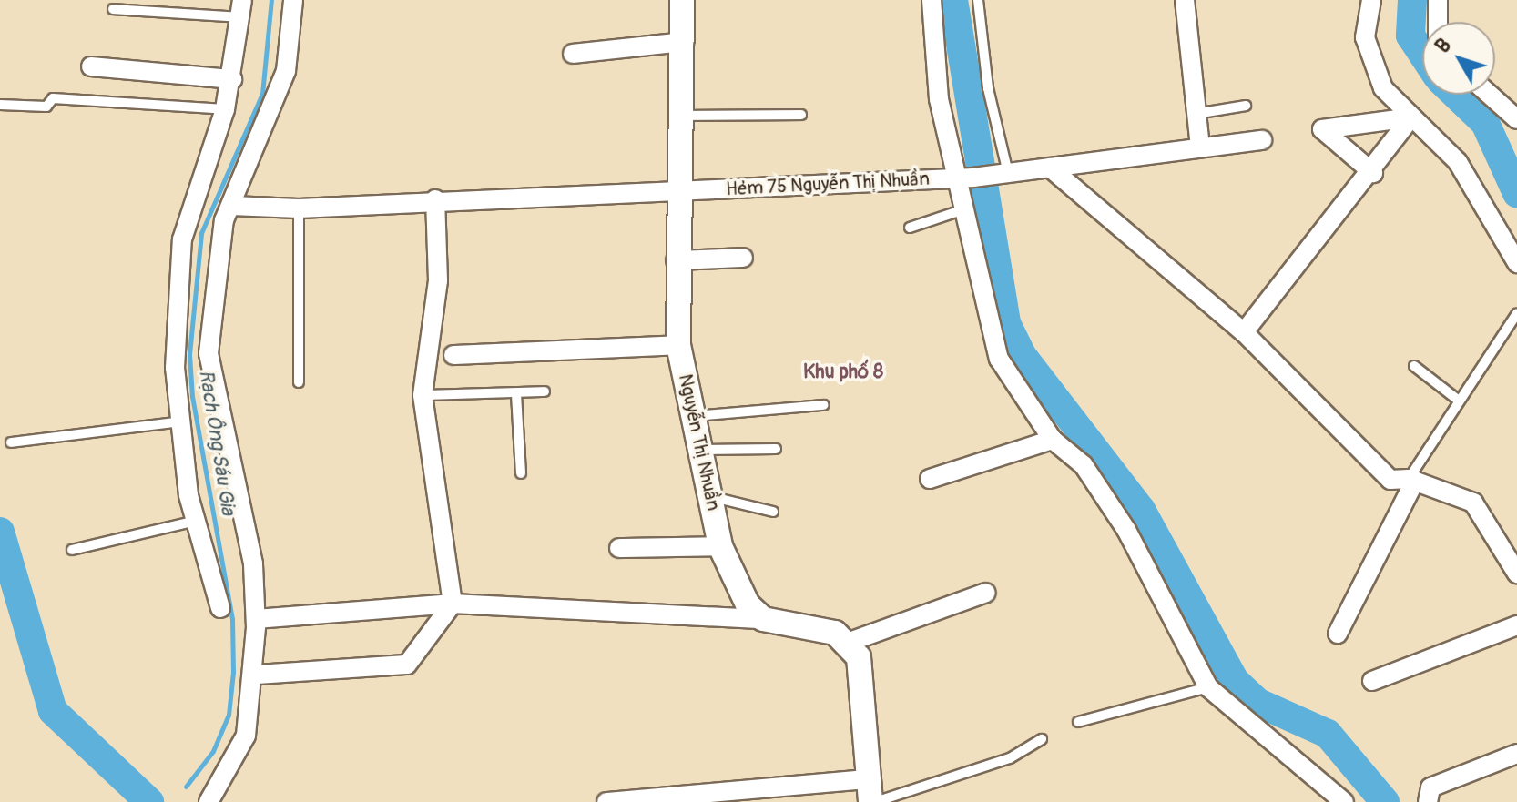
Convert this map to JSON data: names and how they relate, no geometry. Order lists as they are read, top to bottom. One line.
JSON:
{"streets":{"street":["Hẻm 75 Nguyễn Thị Nhuần","Nguyễn Thị Nhuần"]},"crossings":[["Hẻm 75 Nguyễn Thị Nhuần","Nguyễn Thị Nhuần"]],"districts":["Khu phố 8"],"water":["Rạch Ông Sáu Gia"],"north":"top left"}
